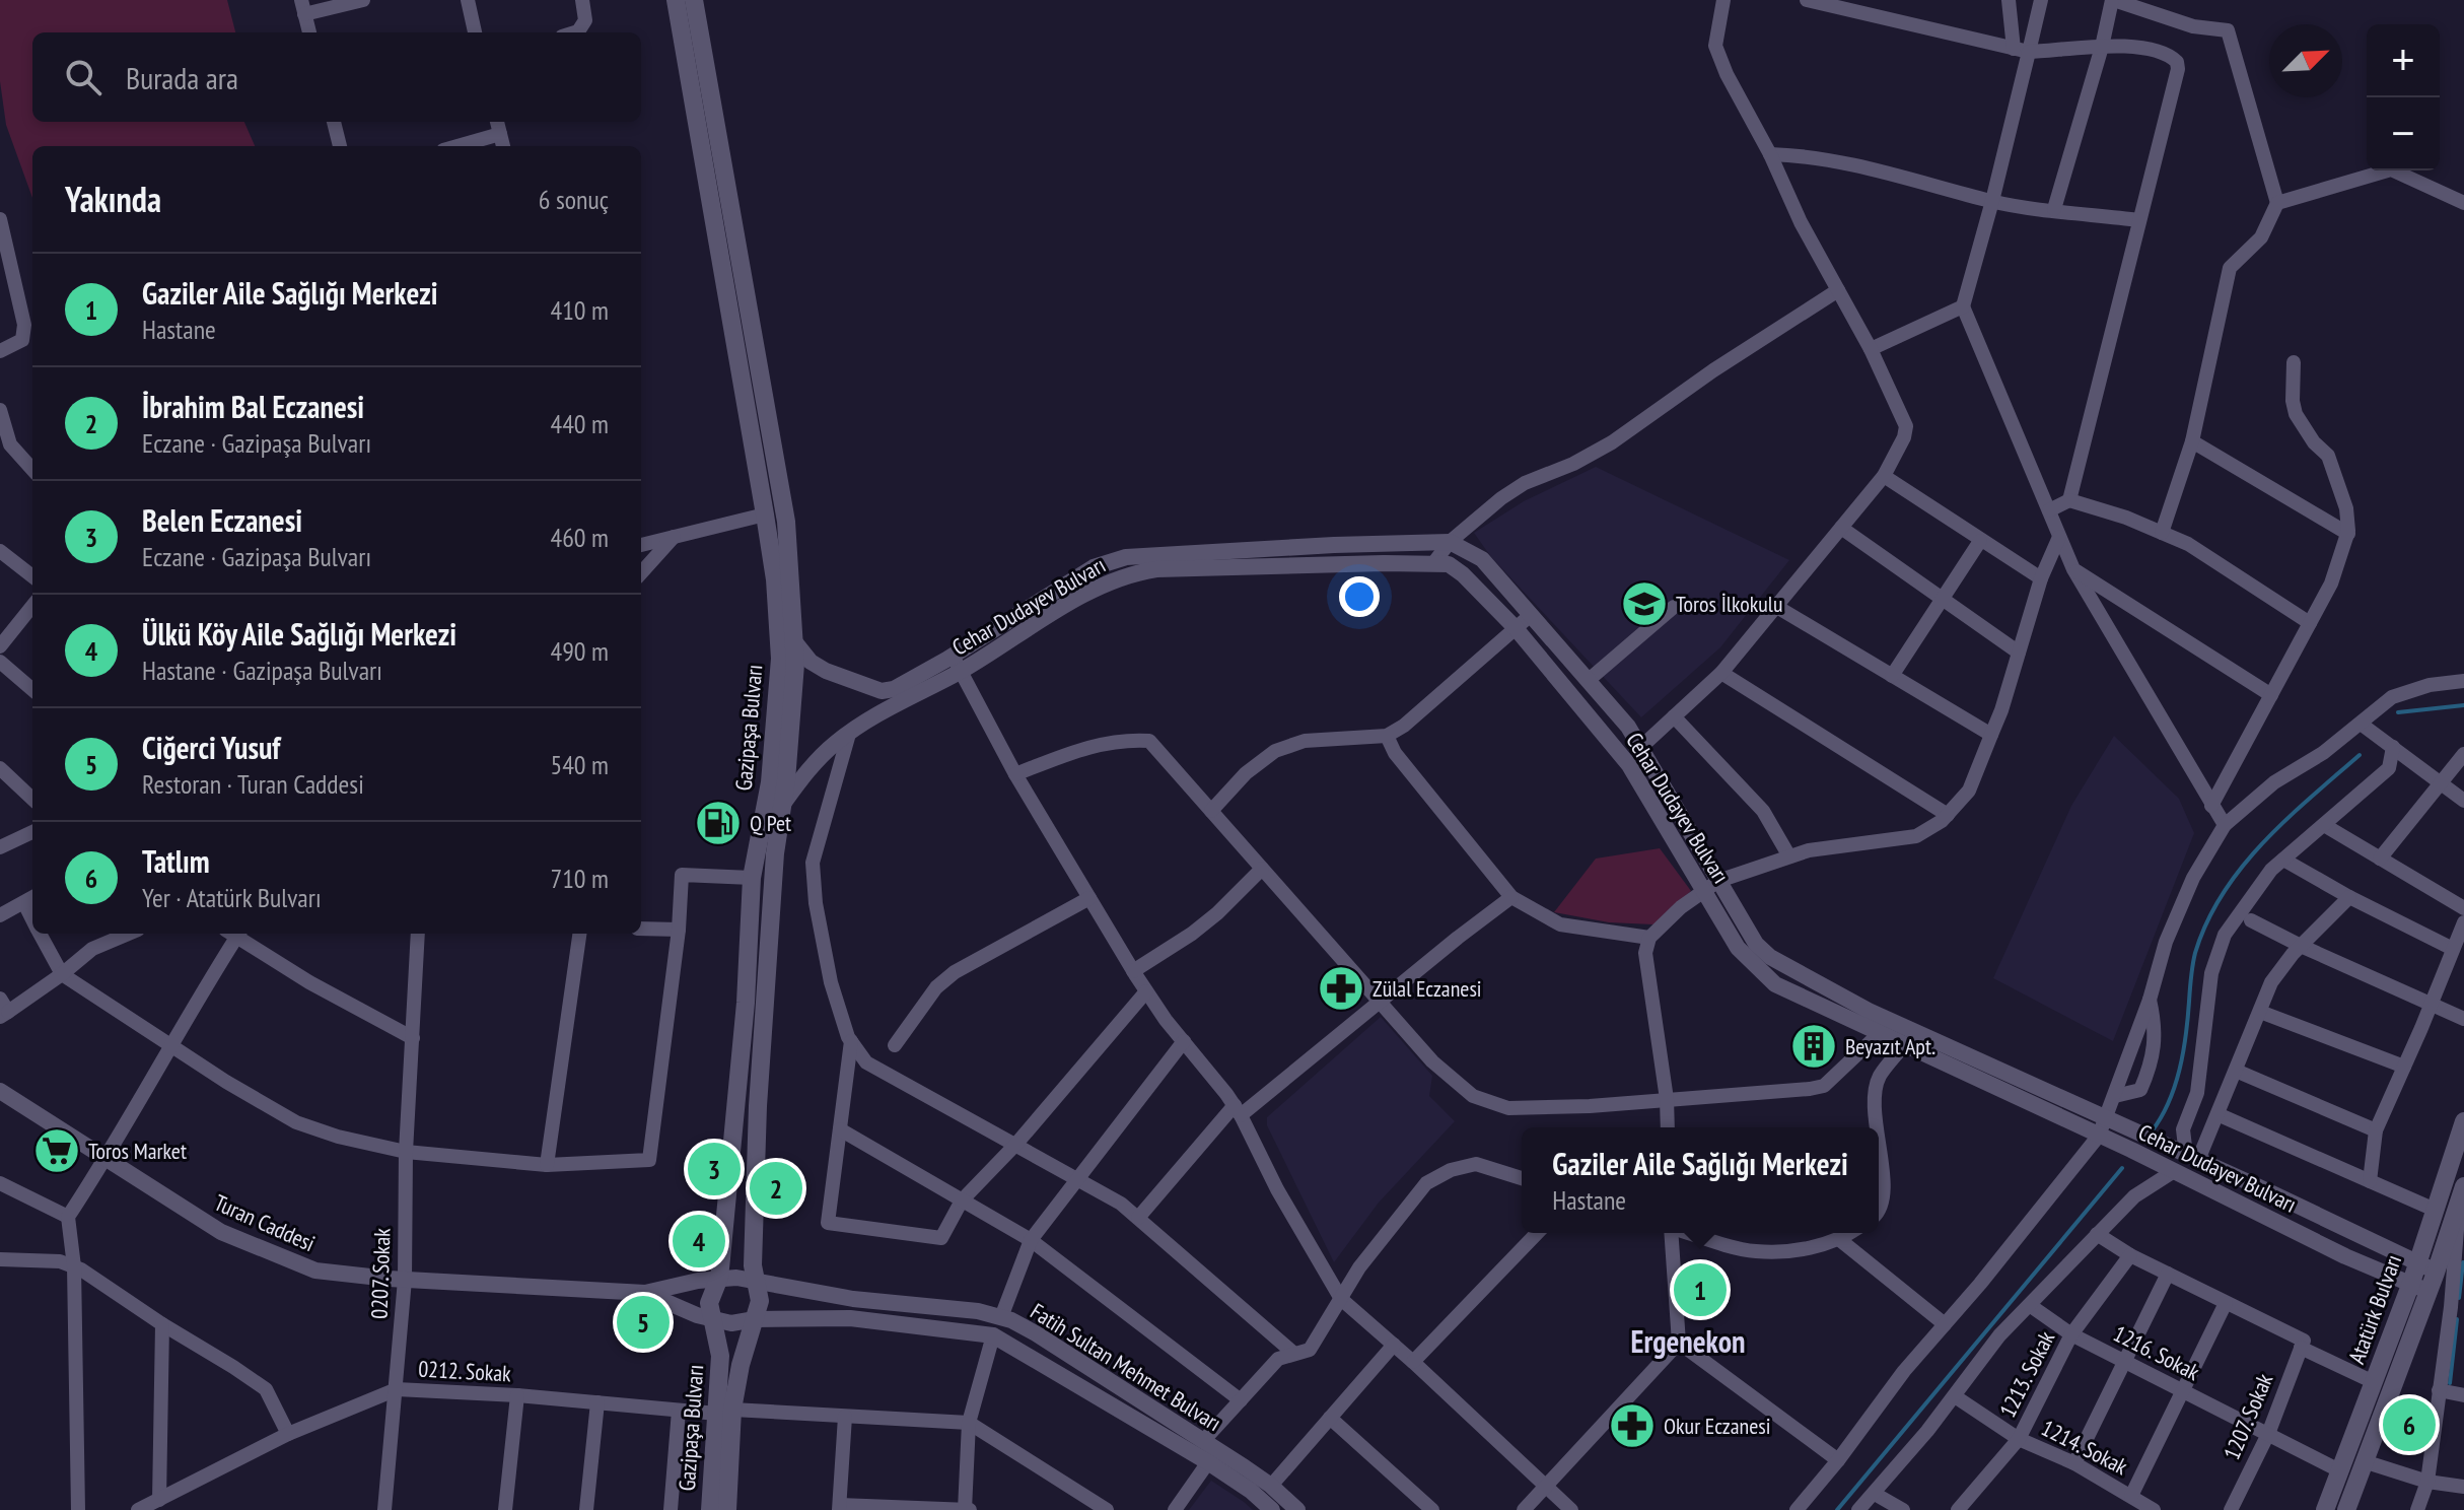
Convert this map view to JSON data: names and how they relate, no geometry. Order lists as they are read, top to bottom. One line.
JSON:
{"streets":{"main road":["Gazipaşa Bulvarı","Atatürk Bulvarı"],"street":["Cehar Dudayev Bulvarı","Turan Caddesi","0207. Sokak","1216. Sokak","Fatih Sultan Mehmet Bulvarı","0212. Sokak","1213. Sokak","1207. Sokak","1214. Sokak"]},"crossings":[["Cehar Dudayev Bulvarı","Gazipaşa Bulvarı"],["Cehar Dudayev Bulvarı","Atatürk Bulvarı"],["Gazipaşa Bulvarı","Fatih Sultan Mehmet Bulvarı"],["Gazipaşa Bulvarı","0212. Sokak"],["Turan Caddesi","0207. Sokak"],["Turan Caddesi","Fatih Sultan Mehmet Bulvarı"],["0207. Sokak","0212. Sokak"],["Atatürk Bulvarı","1216. Sokak"],["1216. Sokak","1213. Sokak"],["1216. Sokak","1207. Sokak"],["1213. Sokak","1214. Sokak"]],"districts":["Ergenekon"],"places":{"school or university":["Toros İlkokulu"],"fuel station":["Q Pet"],"pharmacy":["Zülal Eczanesi","Okur Eczanesi"],"building":["Beyazıt Apt."],"supermarket":["Toros Market"]},"north":"top right","page":{"map_buttons":["+","−"],"search":"Burada ara","heading":["Yakında","6 sonuç"],"list":[{"mark":"1","name":"Gaziler Aile Sağlığı Merkezi","note":"Hastane","value":"410 m"},{"mark":"2","name":"İbrahim Bal Eczanesi","note":"Eczane · Gazipaşa Bulvarı","value":"440 m"},{"mark":"3","name":"Belen Eczanesi","note":"Eczane · Gazipaşa Bulvarı","value":"460 m"},{"mark":"4","name":"Ülkü Köy Aile Sağlığı Merkezi","note":"Hastane · Gazipaşa Bulvarı","value":"490 m"},{"mark":"5","name":"Ciğerci Yusuf","note":"Restoran · Turan Caddesi","value":"540 m"},{"mark":"6","name":"Tatlım","note":"Yer · Atatürk Bulvarı","value":"710 m"}],"popup":["Gaziler Aile Sağlığı Merkezi","Hastane"],"pins":["3","2","4","1","5","6"]}}
